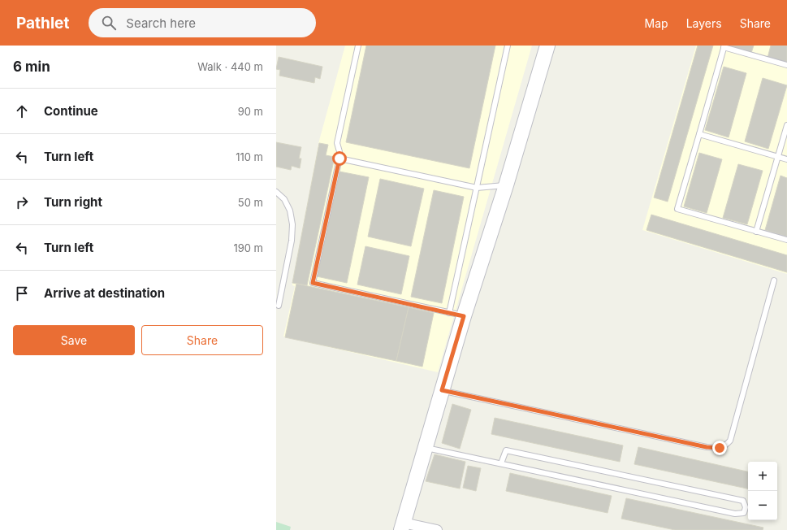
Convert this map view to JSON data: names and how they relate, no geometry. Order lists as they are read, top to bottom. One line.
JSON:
{"page":{"header":"Pathlet","search":"Search here","nav":["Map","Layers","Share"],"heading":["6 min","Walk · 440 m"],"list":[["Continue","90 m"],["Turn left","110 m"],["Turn right","50 m"],["Turn left","190 m"],"Arrive at destination"],"buttons":["Save","Share"],"map_buttons":["+","−"]}}
